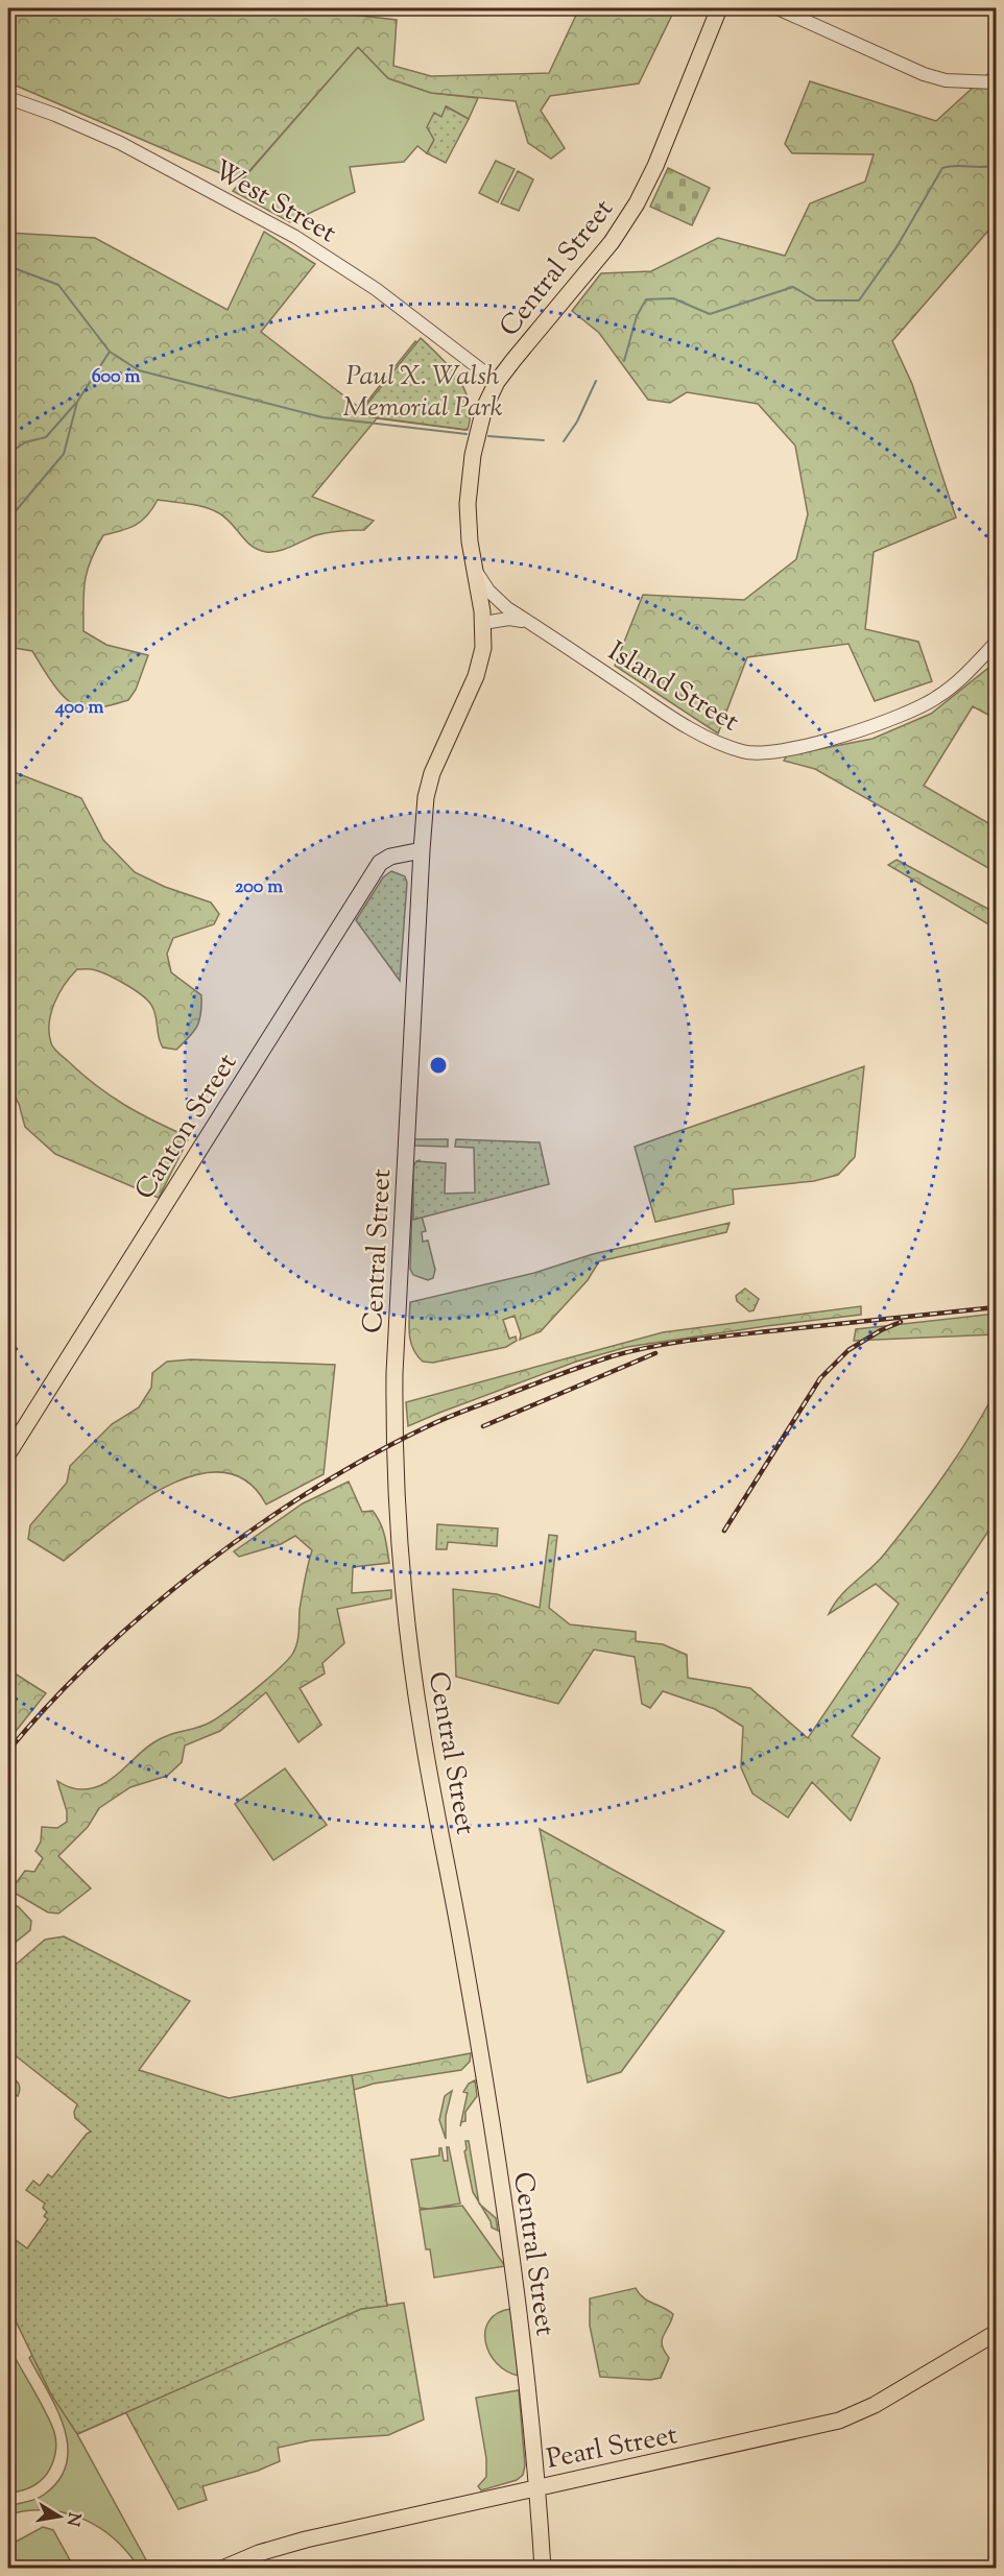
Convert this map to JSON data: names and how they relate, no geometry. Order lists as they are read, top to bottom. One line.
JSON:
{"streets":{"main road":["Central Street","Canton Street","Pearl Street"],"street":["West Street","Island Street"]},"crossings":[["West Street","Central Street"],["Central Street","Island Street"],["Central Street","Canton Street"],["Central Street","Pearl Street"]],"parks":["Paul X. Walsh Memorial Park"],"north":"right","rings":["600 m","400 m","200 m"]}
